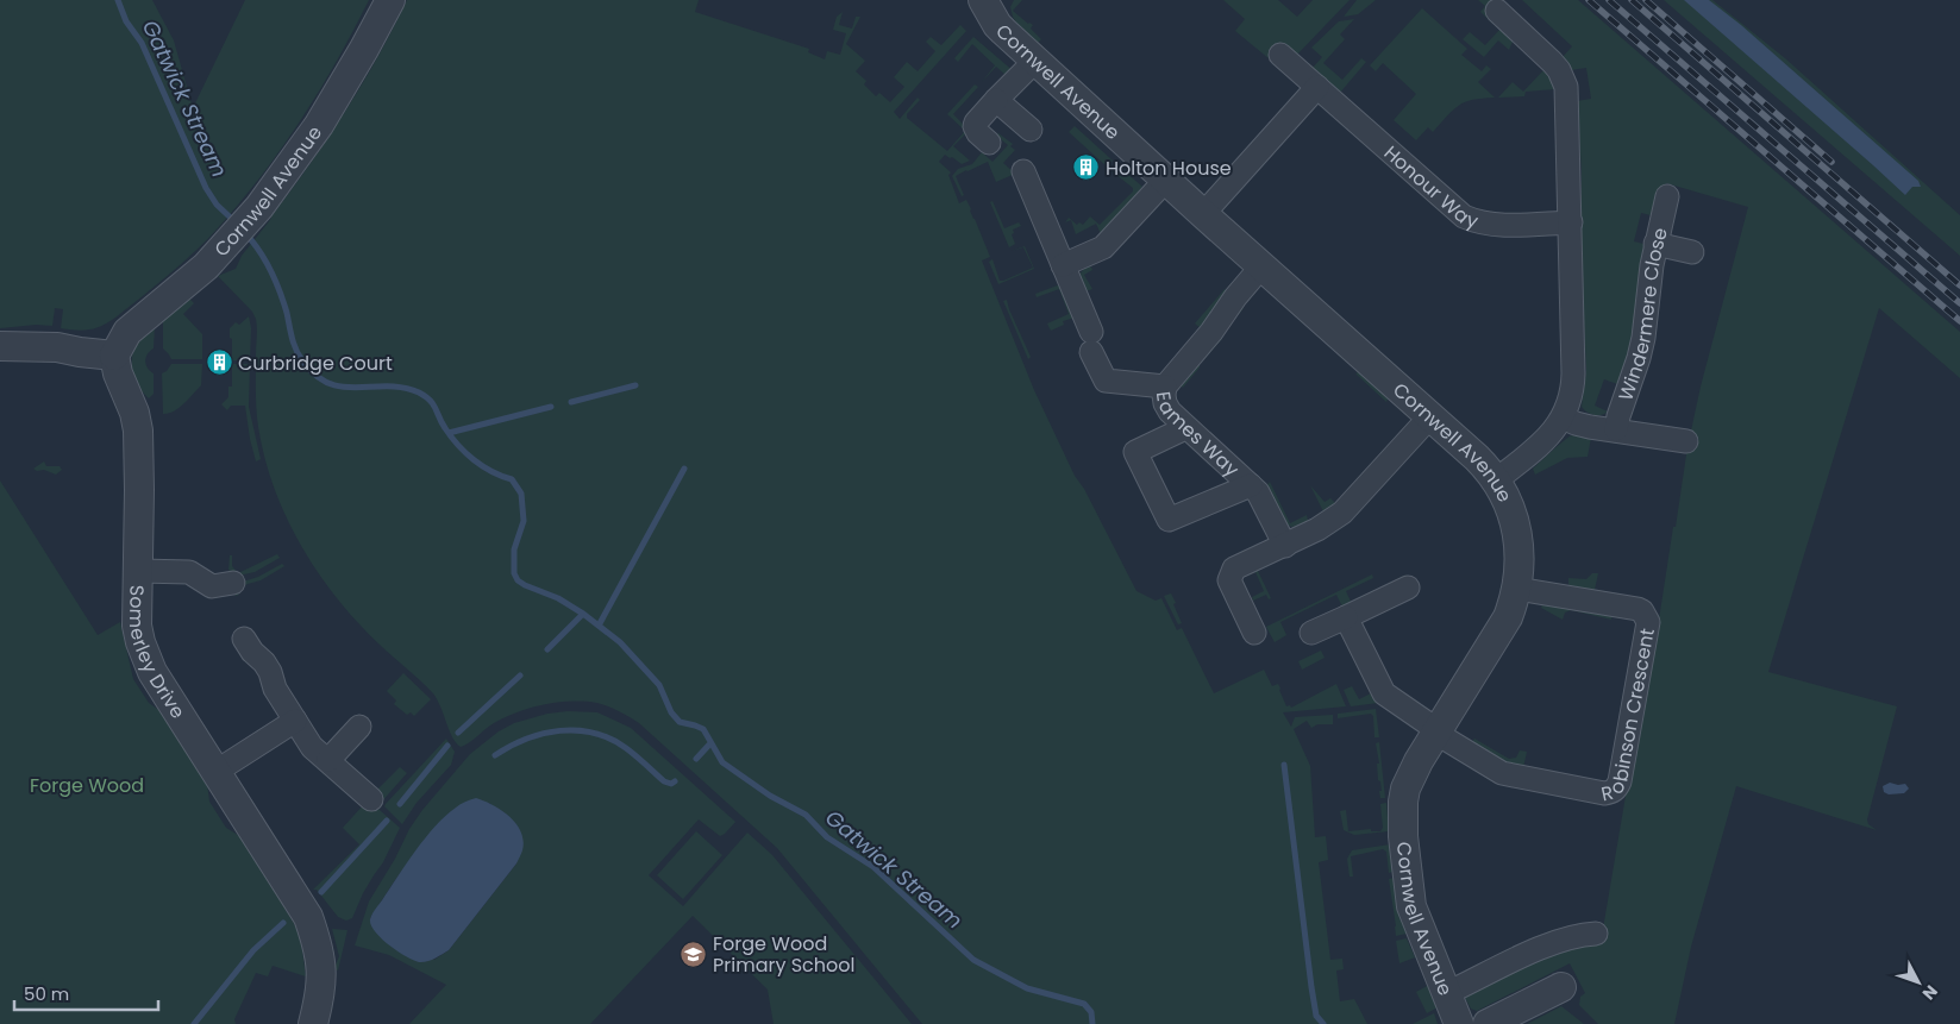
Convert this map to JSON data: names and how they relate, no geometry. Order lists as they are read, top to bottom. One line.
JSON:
{"streets":{"street":["Cornwell Avenue","Honour Way","Windermere Close","Eames Way","Somerley Drive","Robinson Crescent"]},"crossings":[["Cornwell Avenue","Eames Way"],["Cornwell Avenue","Somerley Drive"],["Cornwell Avenue","Robinson Crescent"]],"water":["Gatwick Stream"],"parks":["Forge Wood"],"places":{"building":["Holton House","Curbridge Court"],"school or university":["Forge Wood Primary School"]},"scale_bar":"50 m","north":"bottom right"}
